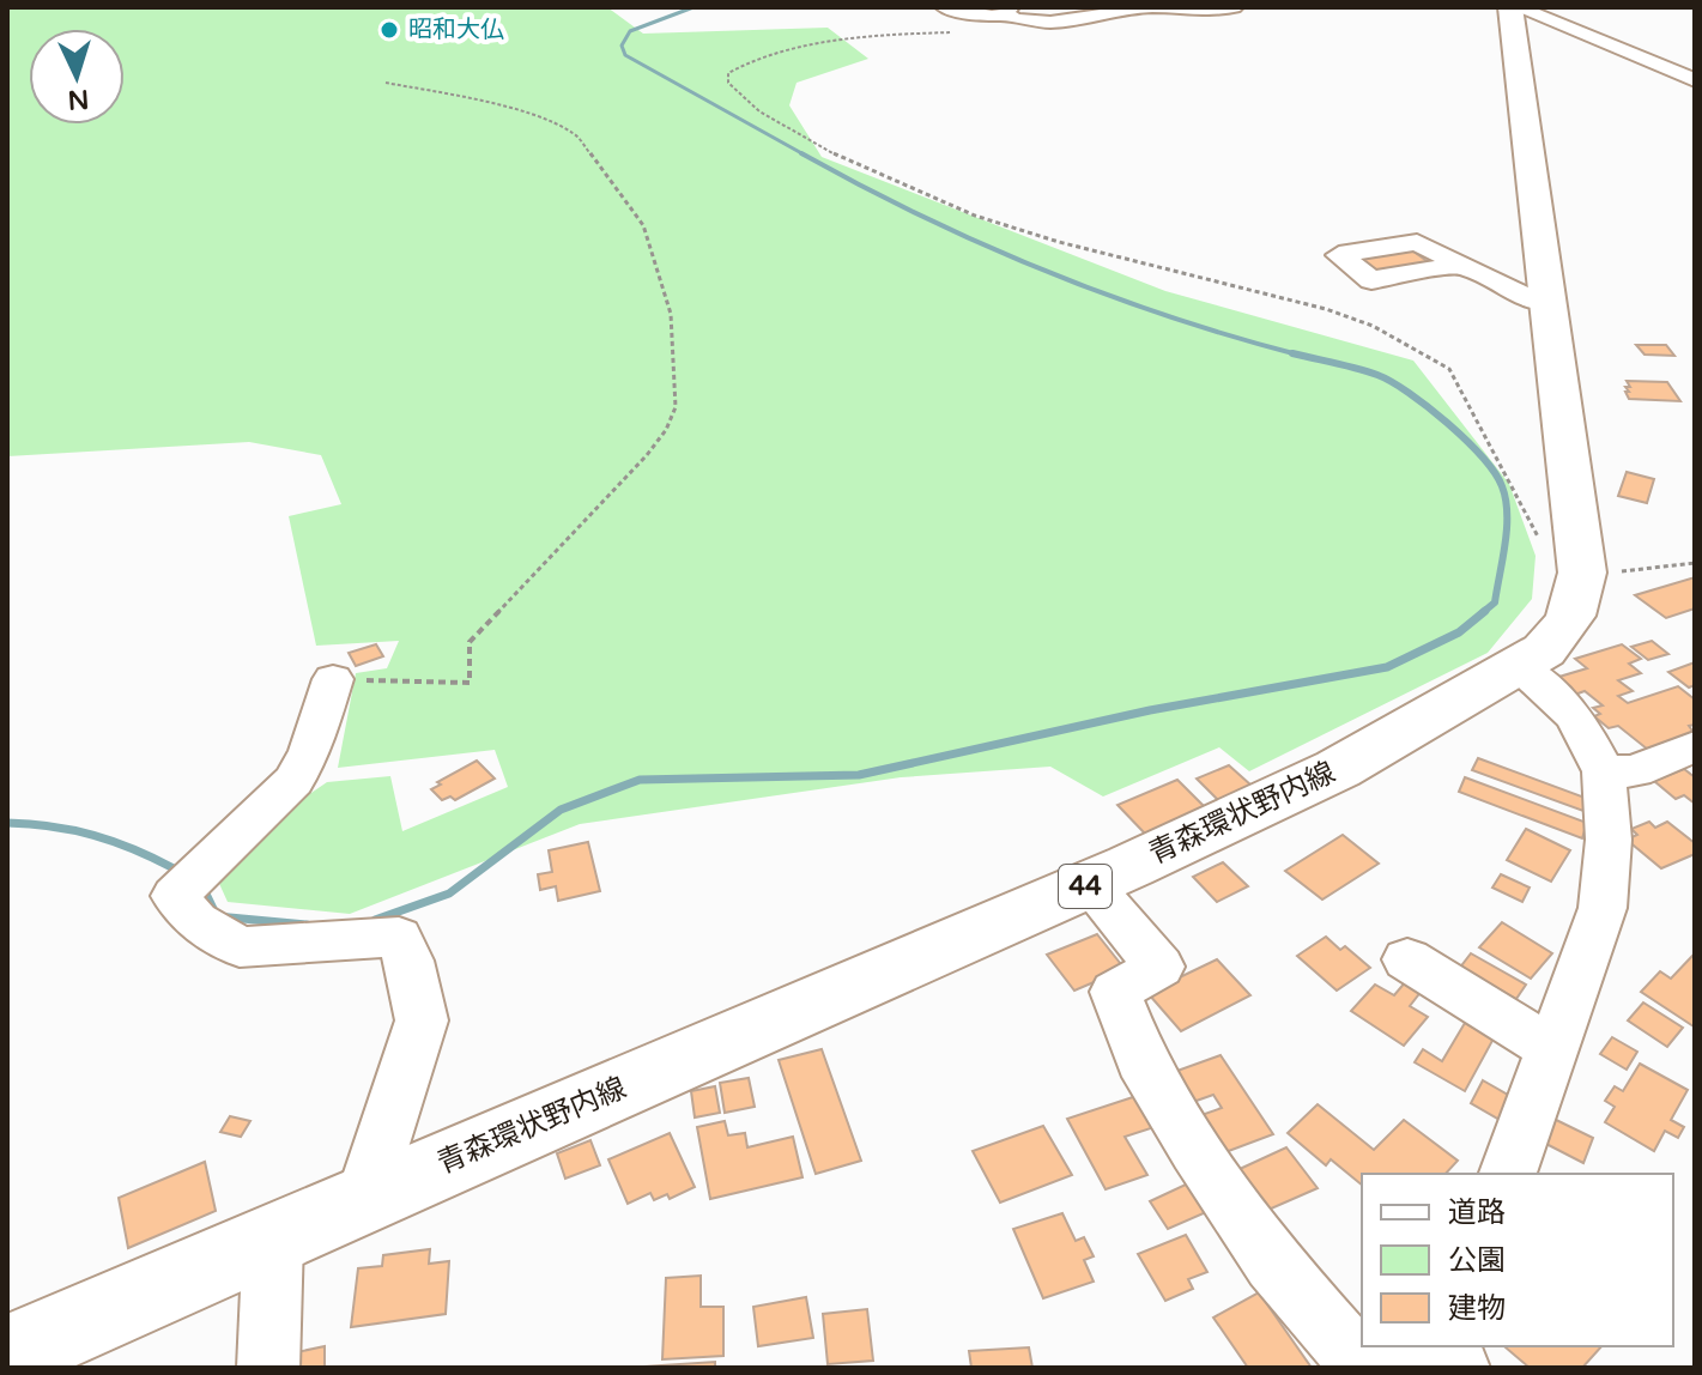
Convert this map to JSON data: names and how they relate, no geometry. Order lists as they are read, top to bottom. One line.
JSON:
{"streets":{"main road":["青森環状野内線","44"]},"places":["昭和大仏"],"legend":["道路","公園","建物"],"north":"bottom"}
